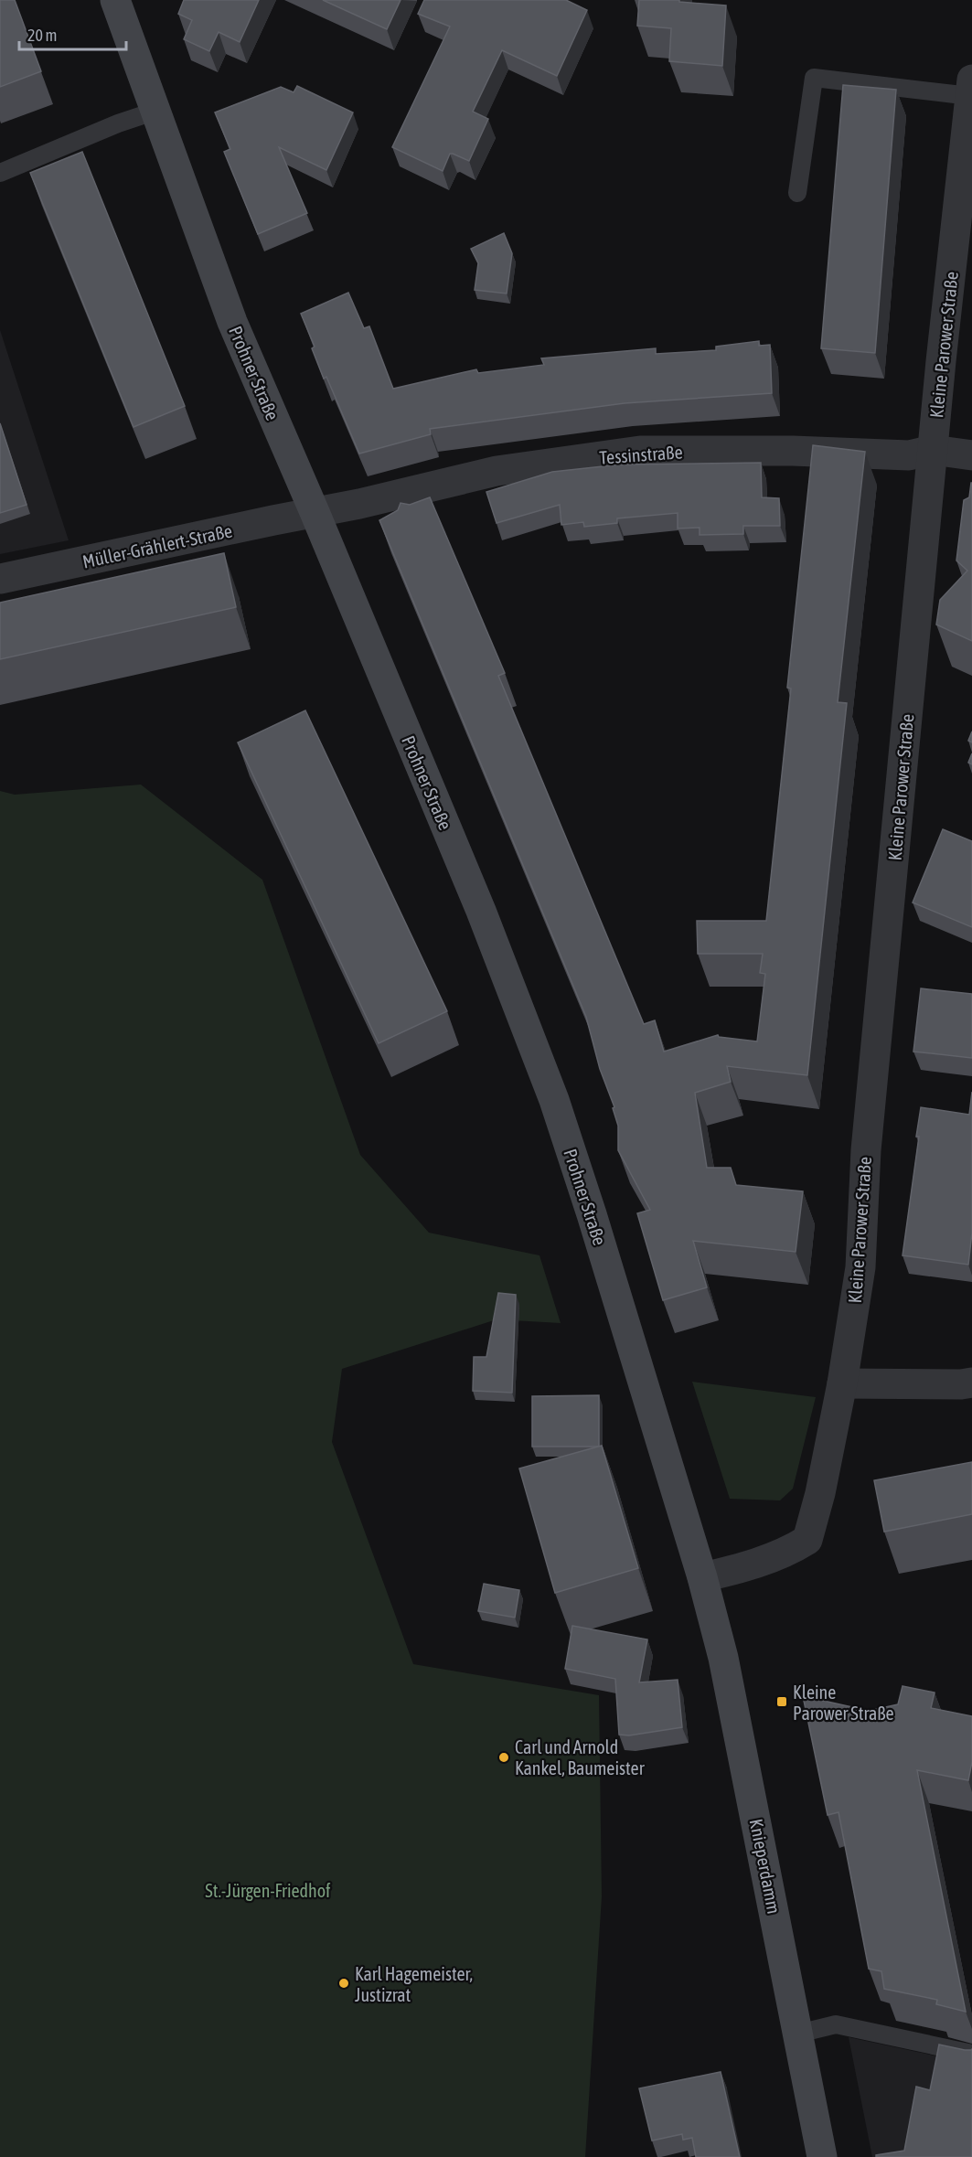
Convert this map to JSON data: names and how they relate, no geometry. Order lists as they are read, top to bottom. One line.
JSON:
{"streets":{"main road":["Prohner Straße","Knieperdamm"],"street":["Kleine Parower Straße","Tessinstraße","Müller-Grählert-Straße"]},"crossings":[["Kleine Parower Straße","Prohner Straße"],["Kleine Parower Straße","Tessinstraße"],["Kleine Parower Straße","Knieperdamm"],["Prohner Straße","Tessinstraße"],["Prohner Straße","Müller-Grählert-Straße"],["Prohner Straße","Knieperdamm"],["Tessinstraße","Müller-Grählert-Straße"]],"parks":["St.-Jürgen-Friedhof"],"places":{"transit":["Kleine Parower Straße"],"other":["Carl und Arnold Kankel, Baumeister","Karl Hagemeister, Justizrat"]},"scale_bar":"20 m"}
